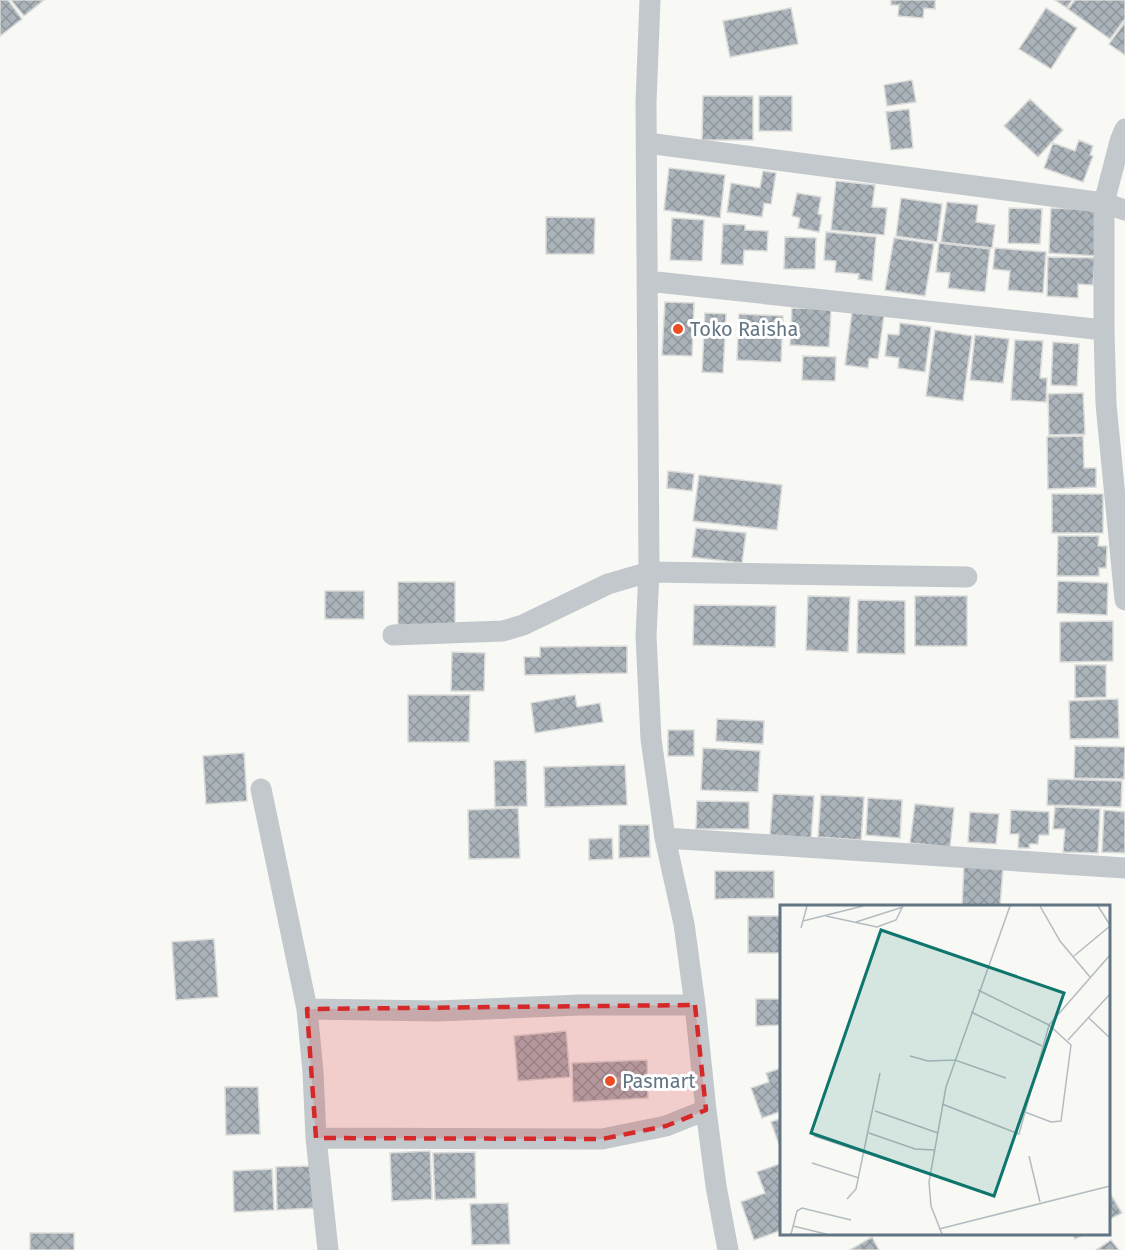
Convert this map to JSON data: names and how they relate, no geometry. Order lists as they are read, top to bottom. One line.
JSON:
{"places":["Toko Raisha","Pasmart"]}
